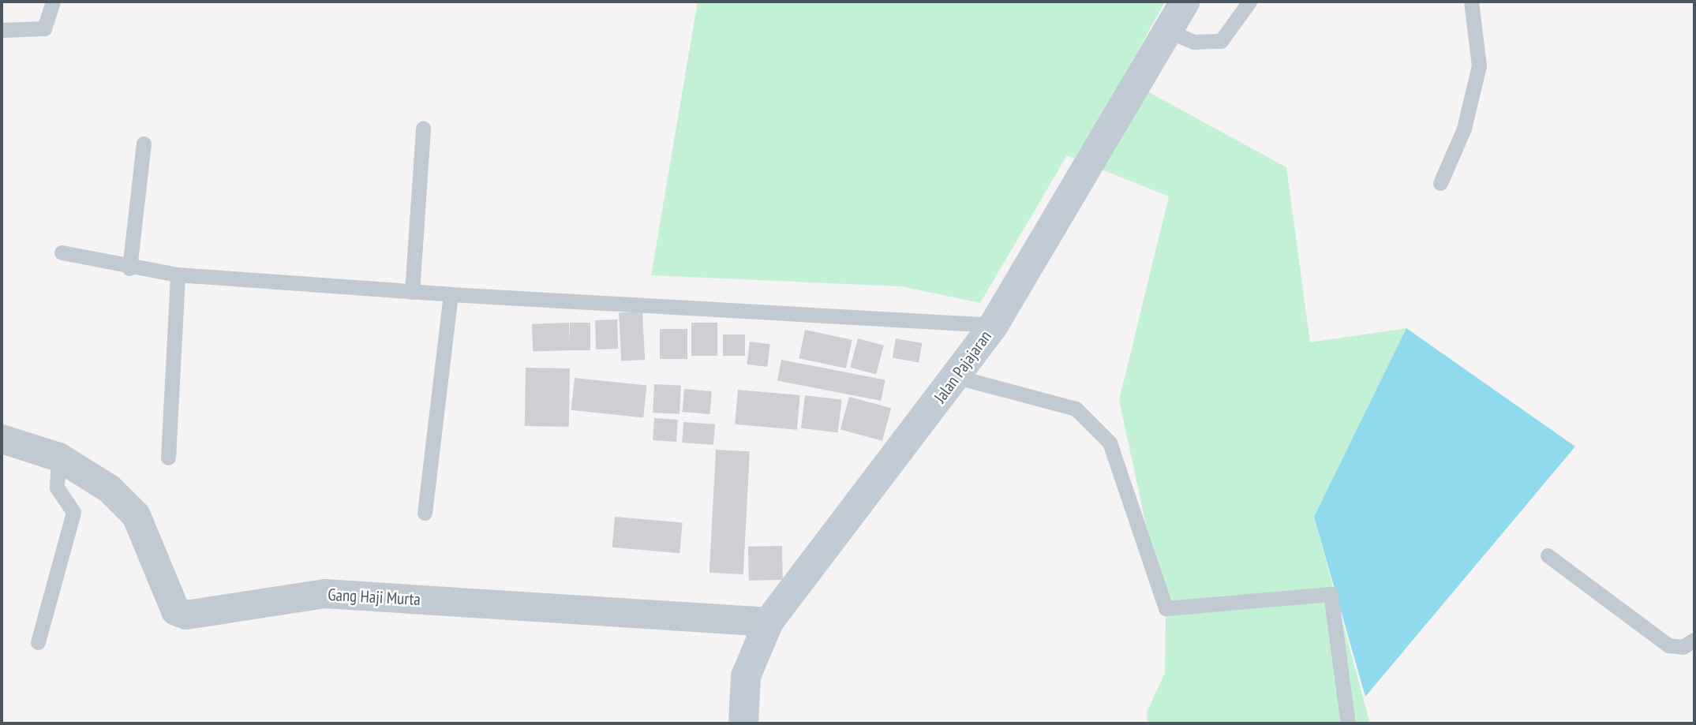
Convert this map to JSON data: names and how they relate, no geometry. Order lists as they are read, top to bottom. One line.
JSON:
{"streets":{"main road":["Jalan Pajajaran"],"street":["Gang Haji Murta"]},"crossings":[["Jalan Pajajaran","Gang Haji Murta"]]}
